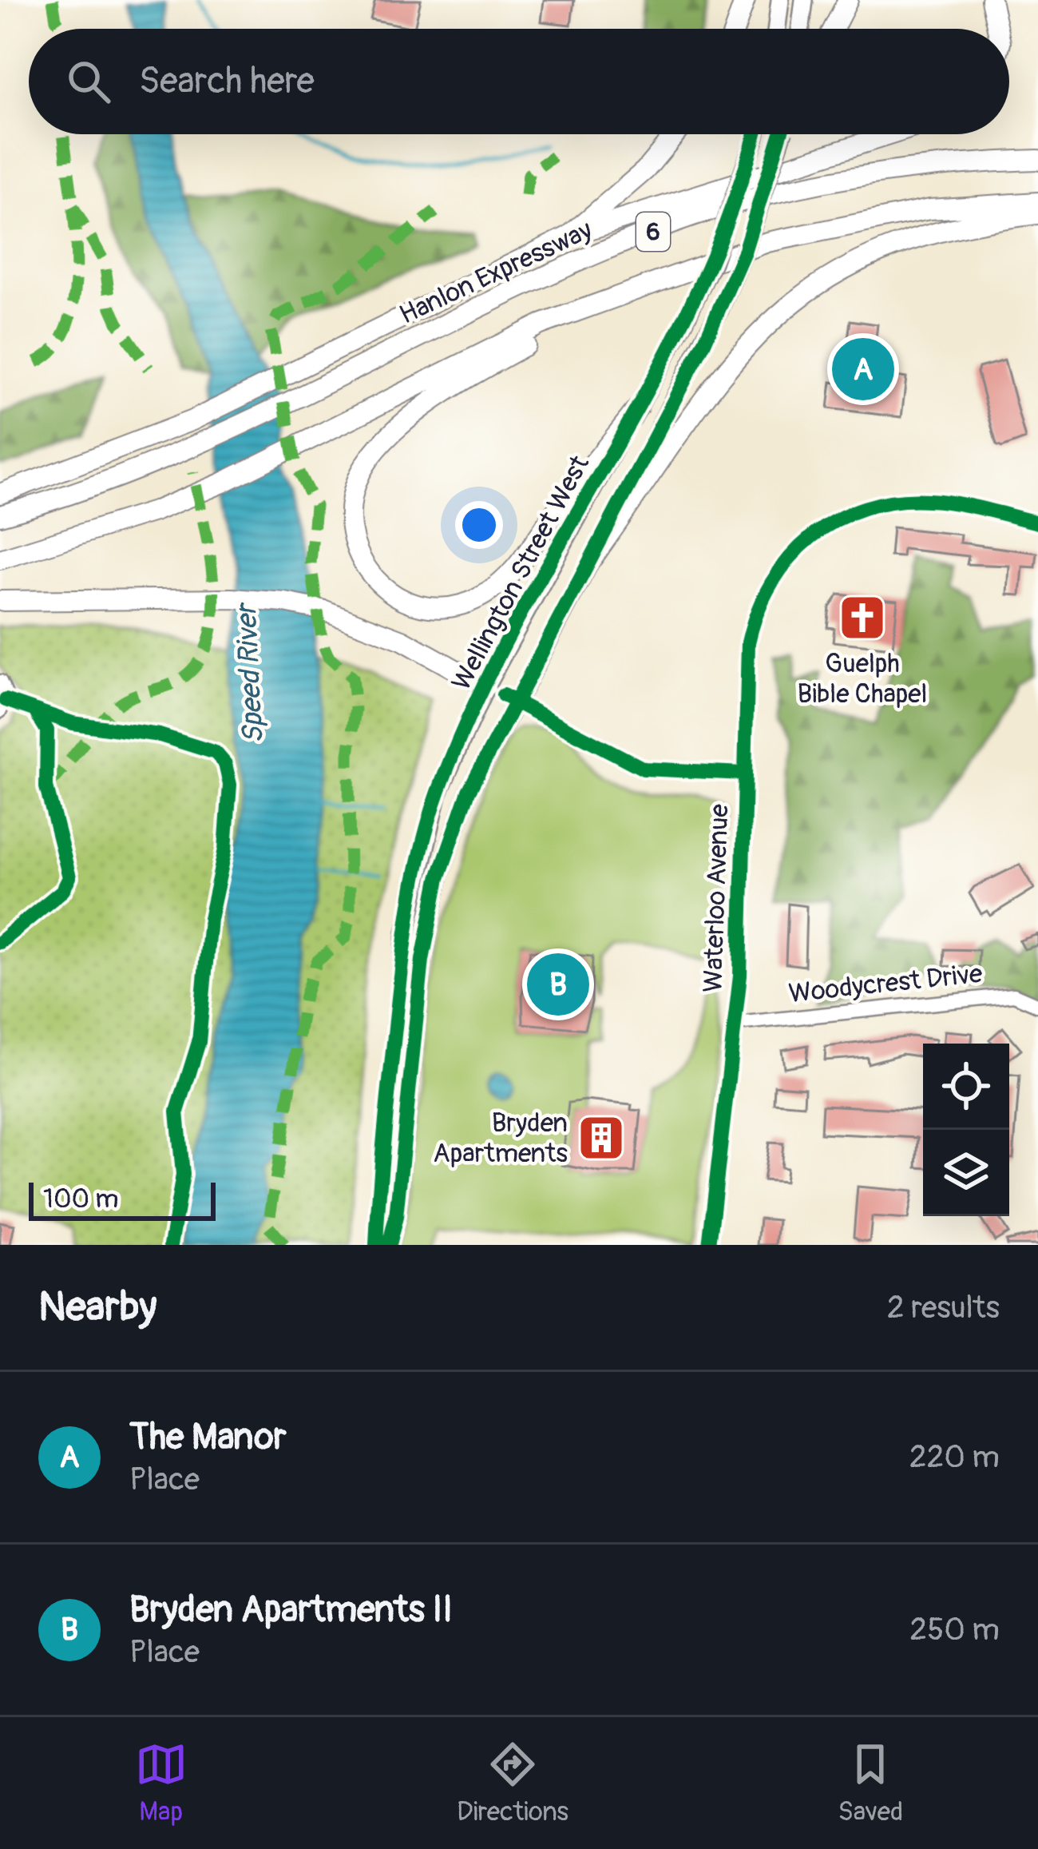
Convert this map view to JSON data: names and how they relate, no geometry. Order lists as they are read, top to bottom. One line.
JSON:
{"streets":{"highway":["6","Hanlon Expressway"],"main road":["Wellington Street West","Waterloo Avenue"],"street":["Woodycrest Drive"]},"crossings":[["Wellington Street West","Waterloo Avenue"],["Waterloo Avenue","Woodycrest Drive"]],"water":["Speed River"],"places":{"church":["Guelph Bible Chapel"],"building":["Bryden Apartments"]},"scale_bar":"100 m","page":{"search":"Search here","pins":["A","B"],"scale":"100 m","heading":["Nearby","2 results"],"list":[{"mark":"A","name":"The Manor","note":"Place","value":"220 m"},{"mark":"B","name":"Bryden Apartments II","note":"Place","value":"250 m"}],"nav":["Map","Directions","Saved"]}}
